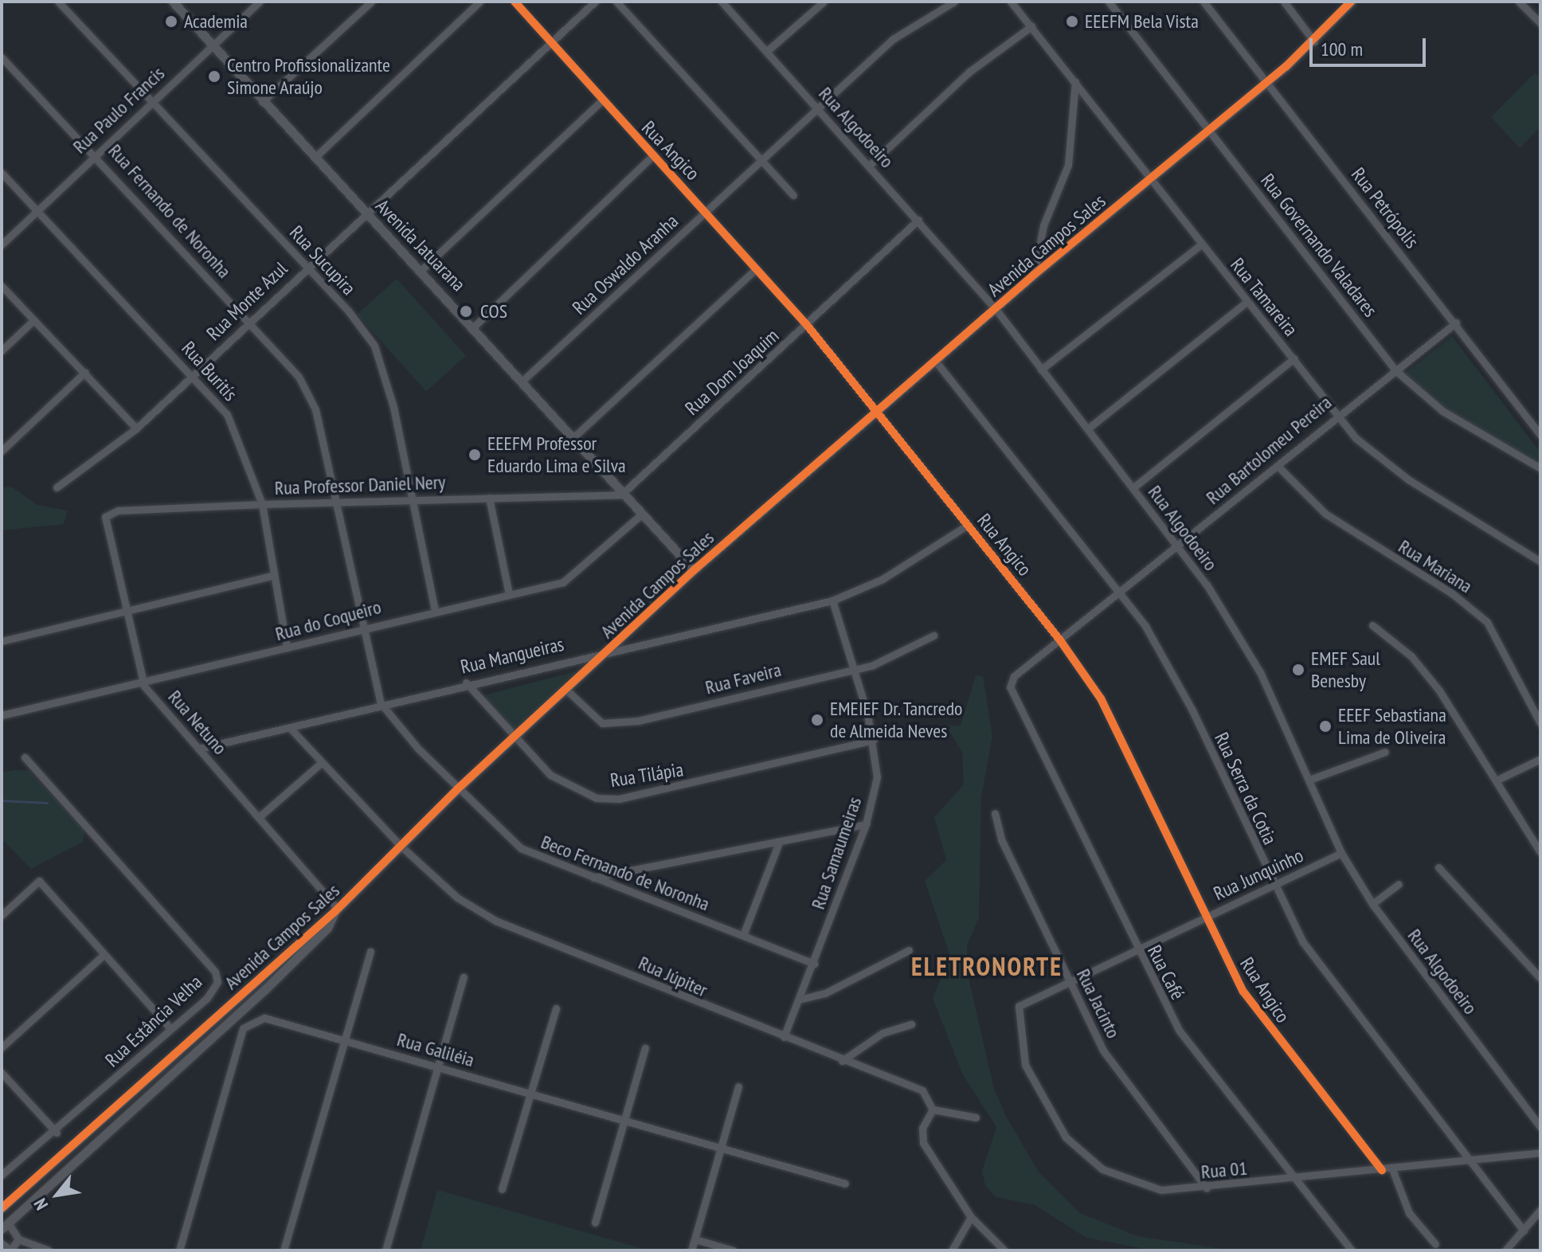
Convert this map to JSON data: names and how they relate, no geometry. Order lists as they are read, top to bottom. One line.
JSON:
{"streets":{"street":["Rua Paulo Francis","Rua Algodoeiro","Rua Angico","Rua Petrópolis","Rua Fernando de Noronha","Avenida Jatuarana","Avenida Campos Sales","Rua Governando Valadares","Rua Sucupira","Rua Oswaldo Aranha","Rua Tamareira","Rua Monte Azul","Rua Buritís","Rua Dom Joaquim","Rua Bartolomeu Pereira","Rua Professor Daniel Nery","Rua Mariana","Rua do Coqueiro","Rua Mangueiras","Rua Faveira","Rua Netuno","Rua Tilápia","Rua Serra da Cotia","Rua Samaumeiras","Beco Fernando de Noronha","Rua Junquinho","Rua Café","Rua Júpiter","Rua Jacinto","Rua Estância Velha","Rua Galiléia","Rua 01"]},"crossings":[["Rua Paulo Francis","Rua Fernando de Noronha"],["Rua Paulo Francis","Avenida Jatuarana"],["Rua Paulo Francis","Rua Sucupira"],["Rua Paulo Francis","Rua Buritís"],["Rua Algodoeiro","Avenida Campos Sales"],["Rua Algodoeiro","Rua Oswaldo Aranha"],["Rua Algodoeiro","Rua Dom Joaquim"],["Rua Algodoeiro","Rua Bartolomeu Pereira"],["Rua Algodoeiro","Rua Junquinho"],["Rua Angico","Avenida Campos Sales"],["Rua Angico","Rua Oswaldo Aranha"],["Rua Angico","Rua Monte Azul"],["Rua Angico","Rua Dom Joaquim"],["Rua Angico","Rua Bartolomeu Pereira"],["Rua Angico","Rua Mangueiras"],["Rua Angico","Rua Junquinho"],["Rua Angico","Rua 01"],["Rua Petrópolis","Avenida Campos Sales"],["Rua Petrópolis","Rua Bartolomeu Pereira"],["Rua Fernando de Noronha","Rua Monte Azul"],["Rua Fernando de Noronha","Rua Professor Daniel Nery"],["Rua Fernando de Noronha","Beco Fernando de Noronha"],["Avenida Jatuarana","Avenida Campos Sales"],["Avenida Jatuarana","Rua Oswaldo Aranha"],["Avenida Jatuarana","Rua Monte Azul"],["Avenida Jatuarana","Rua Dom Joaquim"],["Avenida Jatuarana","Rua Professor Daniel Nery"],["Avenida Jatuarana","Rua do Coqueiro"],["Avenida Campos Sales","Rua Governando Valadares"],["Avenida Campos Sales","Rua Tamareira"],["Avenida Campos Sales","Rua Mangueiras"],["Avenida Campos Sales","Rua Faveira"],["Avenida Campos Sales","Rua Netuno"],["Avenida Campos Sales","Rua Tilápia"],["Avenida Campos Sales","Rua Serra da Cotia"],["Avenida Campos Sales","Beco Fernando de Noronha"],["Avenida Campos Sales","Rua Júpiter"],["Rua Governando Valadares","Rua Bartolomeu Pereira"],["Rua Sucupira","Rua Monte Azul"],["Rua Sucupira","Rua Professor Daniel Nery"],["Rua Sucupira","Rua do Coqueiro"],["Rua Tamareira","Rua Bartolomeu Pereira"],["Rua Monte Azul","Rua Buritís"],["Rua Buritís","Rua Professor Daniel Nery"],["Rua Buritís","Rua do Coqueiro"],["Rua Dom Joaquim","Rua Professor Daniel Nery"],["Rua Bartolomeu Pereira","Rua Mariana"],["Rua Bartolomeu Pereira","Rua Serra da Cotia"],["Rua Bartolomeu Pereira","Rua Café"],["Rua Professor Daniel Nery","Rua Netuno"],["Rua Professor Daniel Nery","Beco Fernando de Noronha"],["Rua do Coqueiro","Rua Netuno"],["Rua do Coqueiro","Beco Fernando de Noronha"],["Rua Mangueiras","Rua Netuno"],["Rua Mangueiras","Rua Tilápia"],["Rua Mangueiras","Rua Samaumeiras"],["Rua Mangueiras","Beco Fernando de Noronha"],["Rua Mangueiras","Rua Júpiter"],["Rua Faveira","Rua Samaumeiras"],["Rua Tilápia","Rua Samaumeiras"],["Rua Serra da Cotia","Rua Junquinho"],["Rua Serra da Cotia","Rua 01"],["Rua Samaumeiras","Beco Fernando de Noronha"],["Rua Samaumeiras","Rua Júpiter"],["Rua Junquinho","Rua Café"],["Rua Junquinho","Rua Jacinto"],["Rua Junquinho","Rua 01"],["Rua Café","Rua 01"],["Rua Jacinto","Rua 01"]],"districts":["ELETRONORTE"],"places":["Academia","EEEFM Bela Vista","Centro Profissionalizante Simone Araújo","COS","EEEFM Professor Eduardo Lima e Silva","EMEF Saul Benesby","EMEIEF Dr. Tancredo de Almeida Neves","EEEF Sebastiana Lima de Oliveira"],"scale_bar":"100 m","north":"bottom left"}
